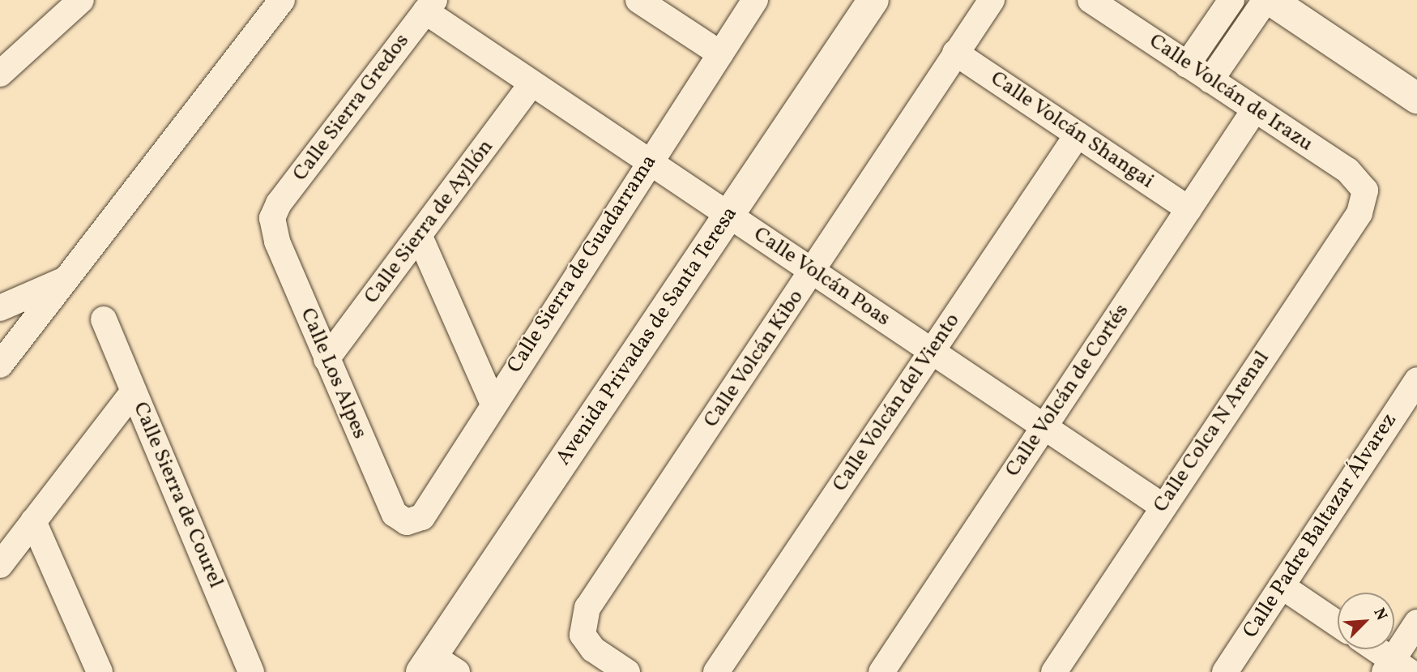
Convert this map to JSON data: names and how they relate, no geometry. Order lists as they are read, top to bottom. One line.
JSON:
{"streets":{"street":["Calle Volcán de Irazu","Calle Sierra Gredos","Calle Volcán Shangai","Calle Sierra de Ayllón","Calle Sierra de Guadarrama","Calle Volcán Poas","Avenida Privadas de Santa Teresa","Calle Volcán Kibo","Calle Los Alpes","Calle Volcán de Cortés","Calle Volcán del Viento","Calle Colca N Arenal","Calle Sierra de Courel","Calle Padre Baltazar Álvarez"]},"crossings":[["Calle Volcán de Irazu","Calle Volcán de Cortés"],["Calle Volcán de Irazu","Calle Colca N Arenal"],["Calle Sierra Gredos","Calle Volcán Poas"],["Calle Sierra Gredos","Calle Los Alpes"],["Calle Volcán Shangai","Calle Volcán Kibo"],["Calle Volcán Shangai","Calle Volcán de Cortés"],["Calle Volcán Shangai","Calle Volcán del Viento"],["Calle Sierra de Ayllón","Calle Volcán Poas"],["Calle Sierra de Ayllón","Calle Los Alpes"],["Calle Sierra de Guadarrama","Calle Volcán Poas"],["Calle Sierra de Guadarrama","Calle Los Alpes"],["Calle Volcán Poas","Avenida Privadas de Santa Teresa"],["Calle Volcán Poas","Calle Volcán Kibo"],["Calle Volcán Poas","Calle Volcán de Cortés"],["Calle Volcán Poas","Calle Volcán del Viento"],["Calle Volcán Poas","Calle Colca N Arenal"]],"north":"top right"}
